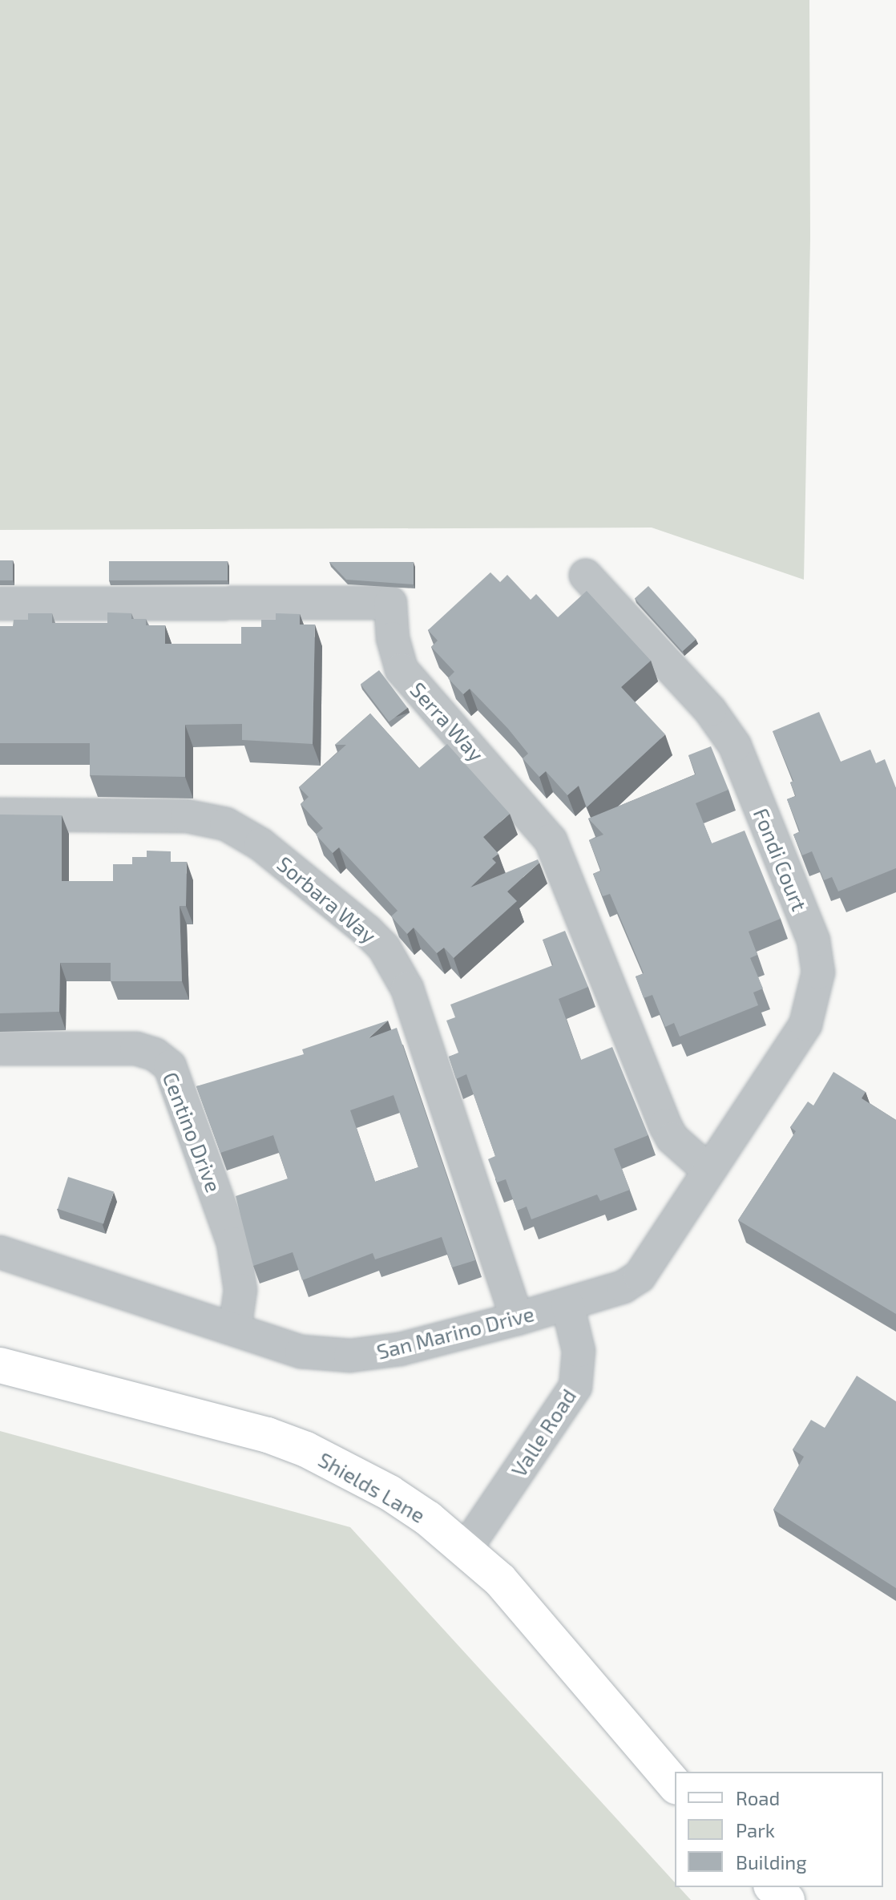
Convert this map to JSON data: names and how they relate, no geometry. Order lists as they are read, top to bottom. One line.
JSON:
{"streets":{"main road":["Shields Lane"],"street":["Serra Way","Fondi Court","Sorbara Way","Centino Drive","San Marino Drive","Valle Road"]},"crossings":[["Serra Way","Fondi Court"],["Serra Way","San Marino Drive"],["Fondi Court","San Marino Drive"],["Sorbara Way","San Marino Drive"],["Centino Drive","San Marino Drive"],["San Marino Drive","Valle Road"],["Valle Road","Shields Lane"]],"legend":["Road","Park","Building"]}
